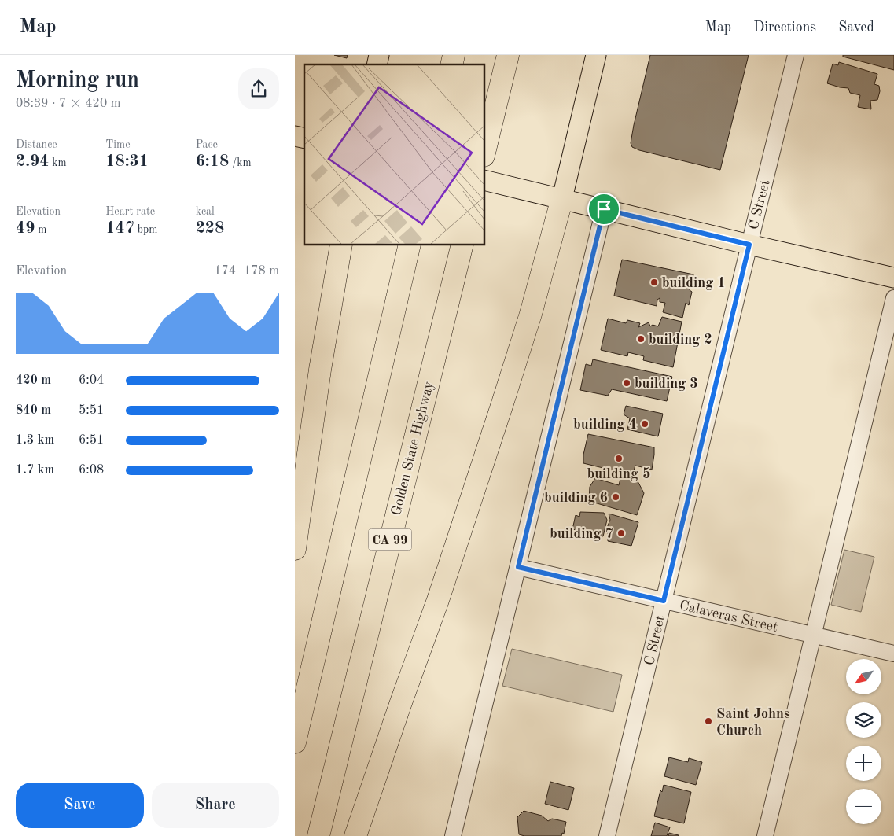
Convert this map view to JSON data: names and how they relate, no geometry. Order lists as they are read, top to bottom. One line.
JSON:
{"streets":{"highway":["Golden State Highway","CA 99"],"street":["C Street","Calaveras Street"]},"crossings":[["C Street","Calaveras Street"]],"places":["building 1","building 2","building 3","building 4","building 5","building 6","building 7","Saint Johns Church"],"north":"bottom left","page":{"header":"Map","nav":["Map","Directions","Saved"],"heading":["Morning run","08:39 · 7 × 420 m"],"stats":[["Distance","2.94 km"],["Time","18:31"],["Pace","6:18 /km"],["Elevation","49 m"],["Heart rate","147 bpm"],["kcal","228"]],"chart":["Elevation","174–178 m"],"list":[{"name":"420 m","note":"6:04"},{"name":"840 m","note":"5:51"},{"name":"1.3 km","note":"6:51"},{"name":"1.7 km","note":"6:08"}],"map_buttons":["+","−"],"buttons":["Save","Share"]}}
